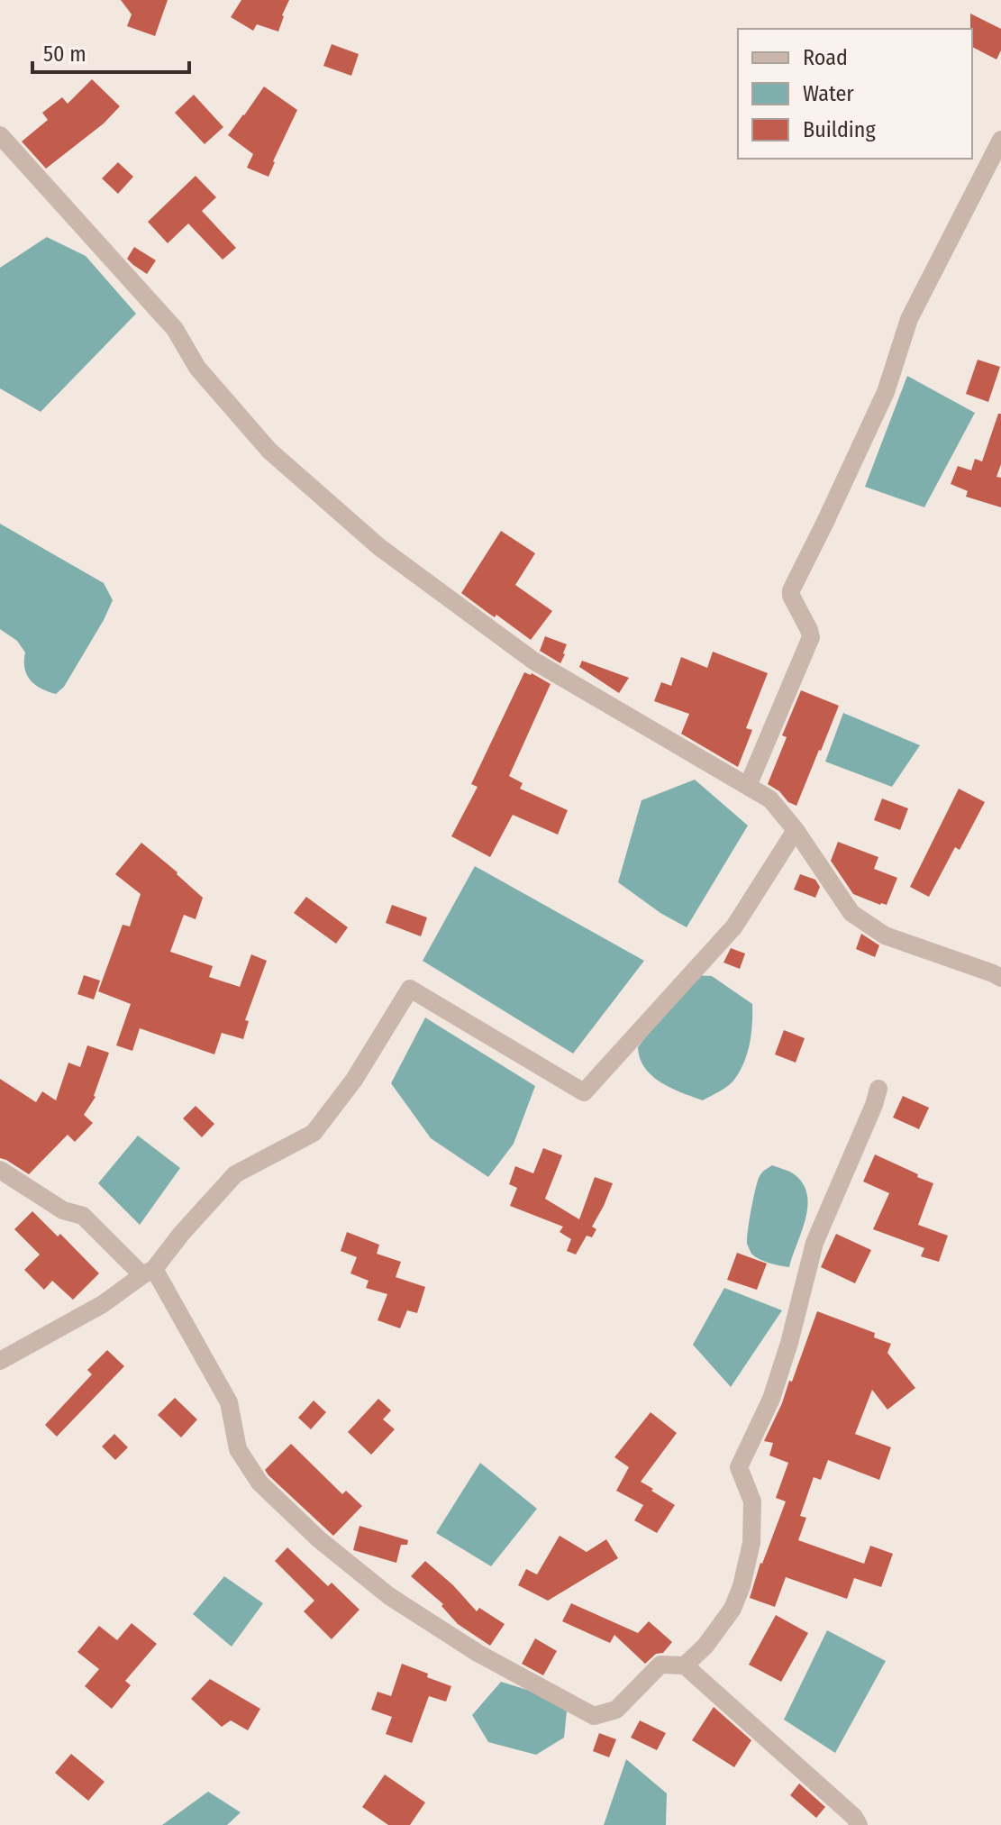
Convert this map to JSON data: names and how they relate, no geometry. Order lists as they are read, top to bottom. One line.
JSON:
{"legend":["Road","Water","Building"],"scale_bar":"50 m"}
